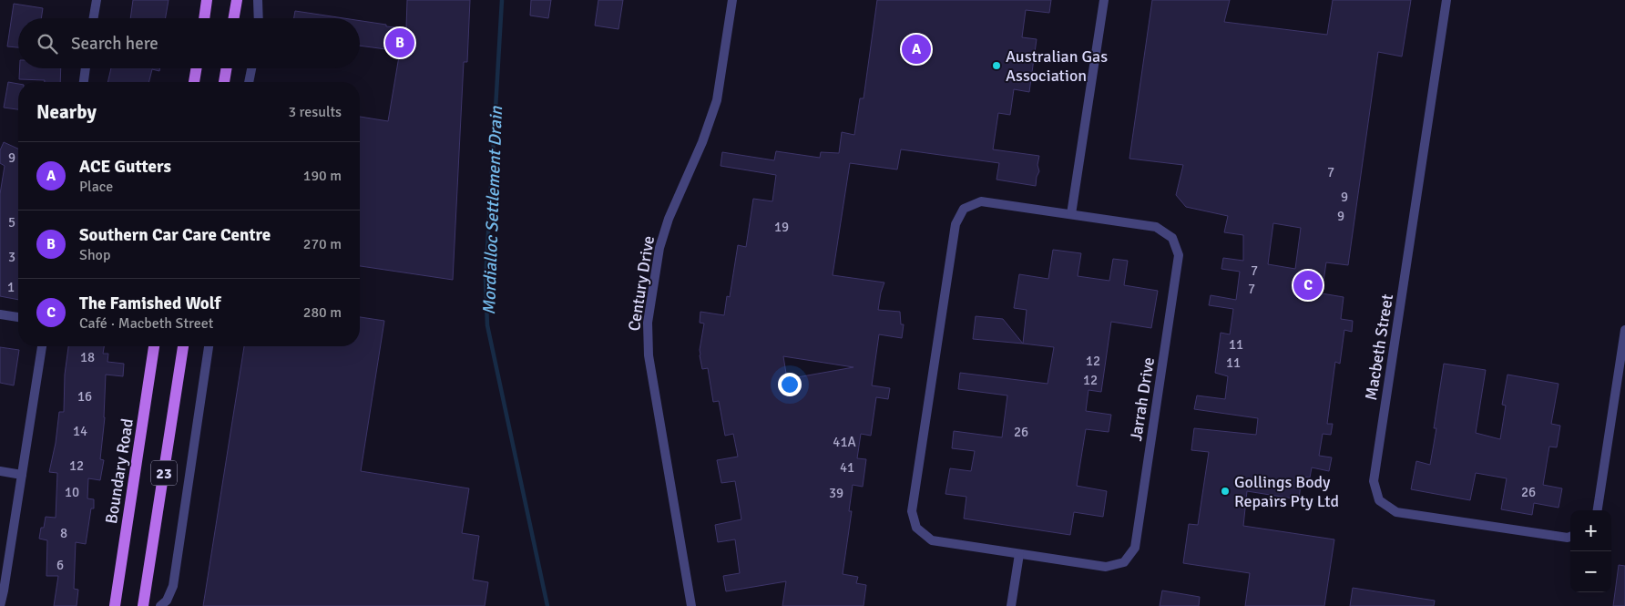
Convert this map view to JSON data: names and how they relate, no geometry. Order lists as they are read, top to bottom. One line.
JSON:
{"streets":{"main road":["Boundary Road","23"],"street":["Century Drive","Macbeth Street","Jarrah Drive"]},"water":["Mordialloc Settlement Drain"],"places":["Australian Gas Association","Gollings Body Repairs Pty Ltd"],"house_numbers":["9","7","9","9","5","19","3","7","1","7","11","18","12","11","12","16","14","26","41A","12","41","10","26","39","8","6"],"page":{"search":"Search here","pins":["B","A","C"],"heading":["Nearby","3 results"],"list":[{"mark":"A","name":"ACE Gutters","note":"Place","value":"190 m"},{"mark":"B","name":"Southern Car Care Centre","note":"Shop","value":"270 m"},{"mark":"C","name":"The Famished Wolf","note":"Café · Macbeth Street","value":"280 m"}],"map_buttons":["+","−"]}}
